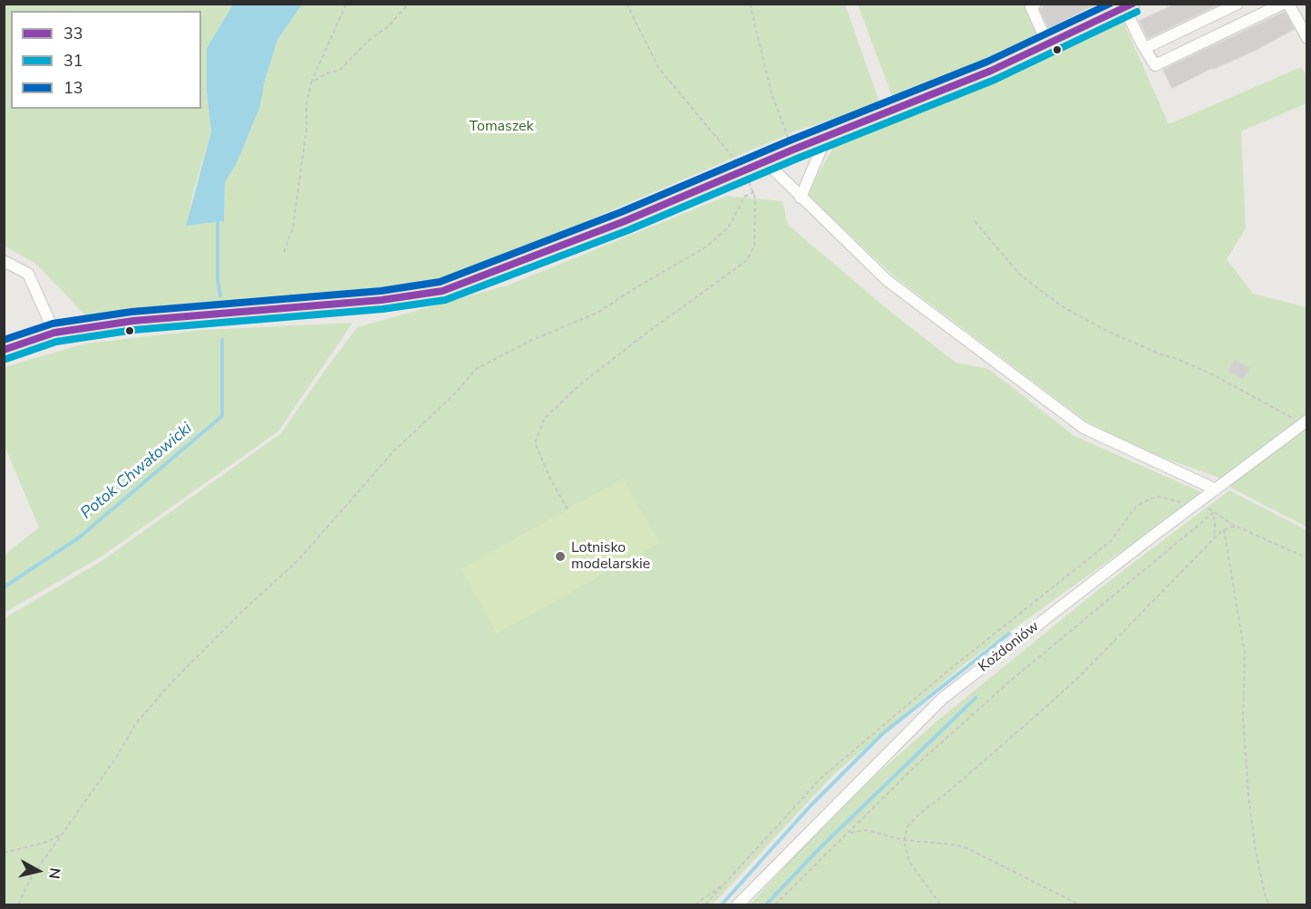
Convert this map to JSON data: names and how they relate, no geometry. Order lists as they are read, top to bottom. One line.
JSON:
{"streets":{"street":["Kożdoniów"]},"water":["Potok Chwałowicki"],"parks":["Tomaszek"],"places":["Lotnisko modelarskie"],"lines":["transit line 33","transit line 13","transit line 31"],"legend":["33","31","13"],"north":"right"}
